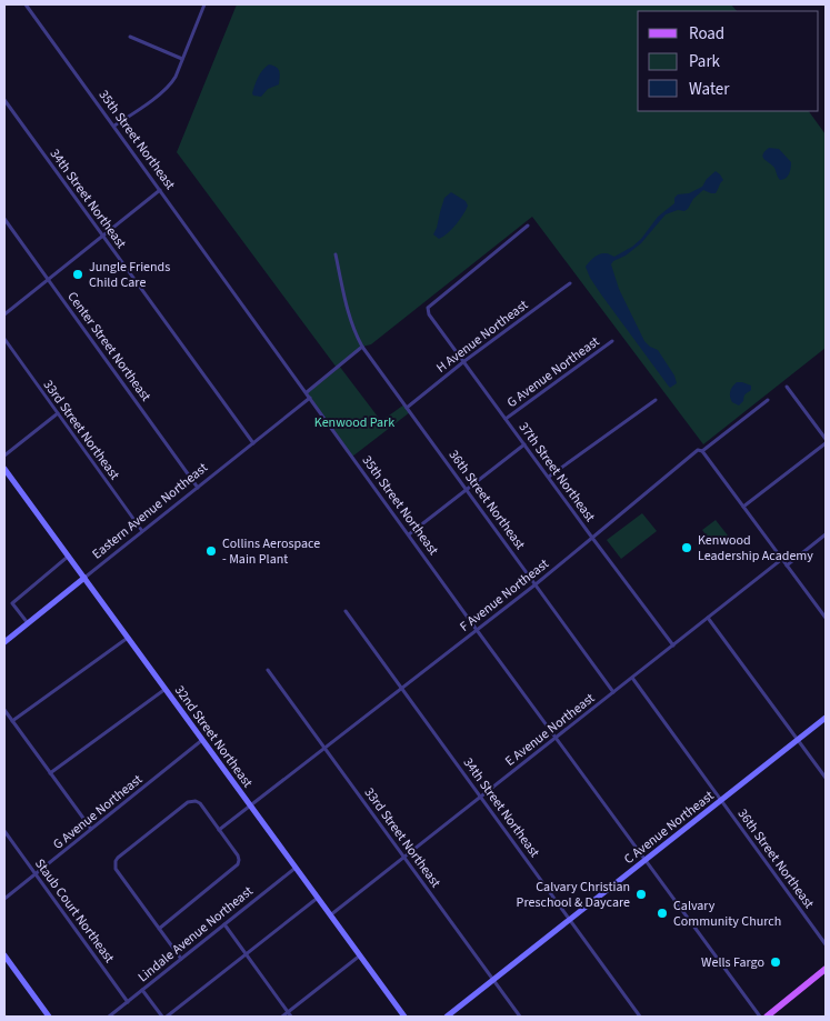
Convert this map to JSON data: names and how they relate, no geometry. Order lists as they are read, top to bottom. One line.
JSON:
{"streets":{"main road":["Eastern Avenue Northeast","32nd Street Northeast","C Avenue Northeast"],"street":["35th Street Northeast","34th Street Northeast","H Avenue Northeast","Center Street Northeast","G Avenue Northeast","33rd Street Northeast","37th Street Northeast","36th Street Northeast","F Avenue Northeast","E Avenue Northeast","Staub Court Northeast","Lindale Avenue Northeast"]},"crossings":[["35th Street Northeast","Eastern Avenue Northeast"],["35th Street Northeast","F Avenue Northeast"],["35th Street Northeast","E Avenue Northeast"],["35th Street Northeast","C Avenue Northeast"],["34th Street Northeast","Eastern Avenue Northeast"],["34th Street Northeast","F Avenue Northeast"],["34th Street Northeast","E Avenue Northeast"],["34th Street Northeast","C Avenue Northeast"],["H Avenue Northeast","37th Street Northeast"],["H Avenue Northeast","36th Street Northeast"],["Center Street Northeast","Eastern Avenue Northeast"],["G Avenue Northeast","37th Street Northeast"],["G Avenue Northeast","32nd Street Northeast"],["G Avenue Northeast","Staub Court Northeast"],["33rd Street Northeast","Eastern Avenue Northeast"],["33rd Street Northeast","F Avenue Northeast"],["33rd Street Northeast","E Avenue Northeast"],["33rd Street Northeast","C Avenue Northeast"],["37th Street Northeast","F Avenue Northeast"],["37th Street Northeast","E Avenue Northeast"],["36th Street Northeast","F Avenue Northeast"],["36th Street Northeast","E Avenue Northeast"],["36th Street Northeast","C Avenue Northeast"],["Eastern Avenue Northeast","32nd Street Northeast"],["F Avenue Northeast","32nd Street Northeast"],["E Avenue Northeast","32nd Street Northeast"],["32nd Street Northeast","Lindale Avenue Northeast"],["Staub Court Northeast","Lindale Avenue Northeast"]],"parks":["Kenwood Park"],"places":["Jungle Friends Child Care","Kenwood Leadership Academy","Collins Aerospace - Main Plant","Calvary Christian Preschool & Daycare","Calvary Community Church","Wells Fargo"],"legend":["Road","Park","Water"]}
